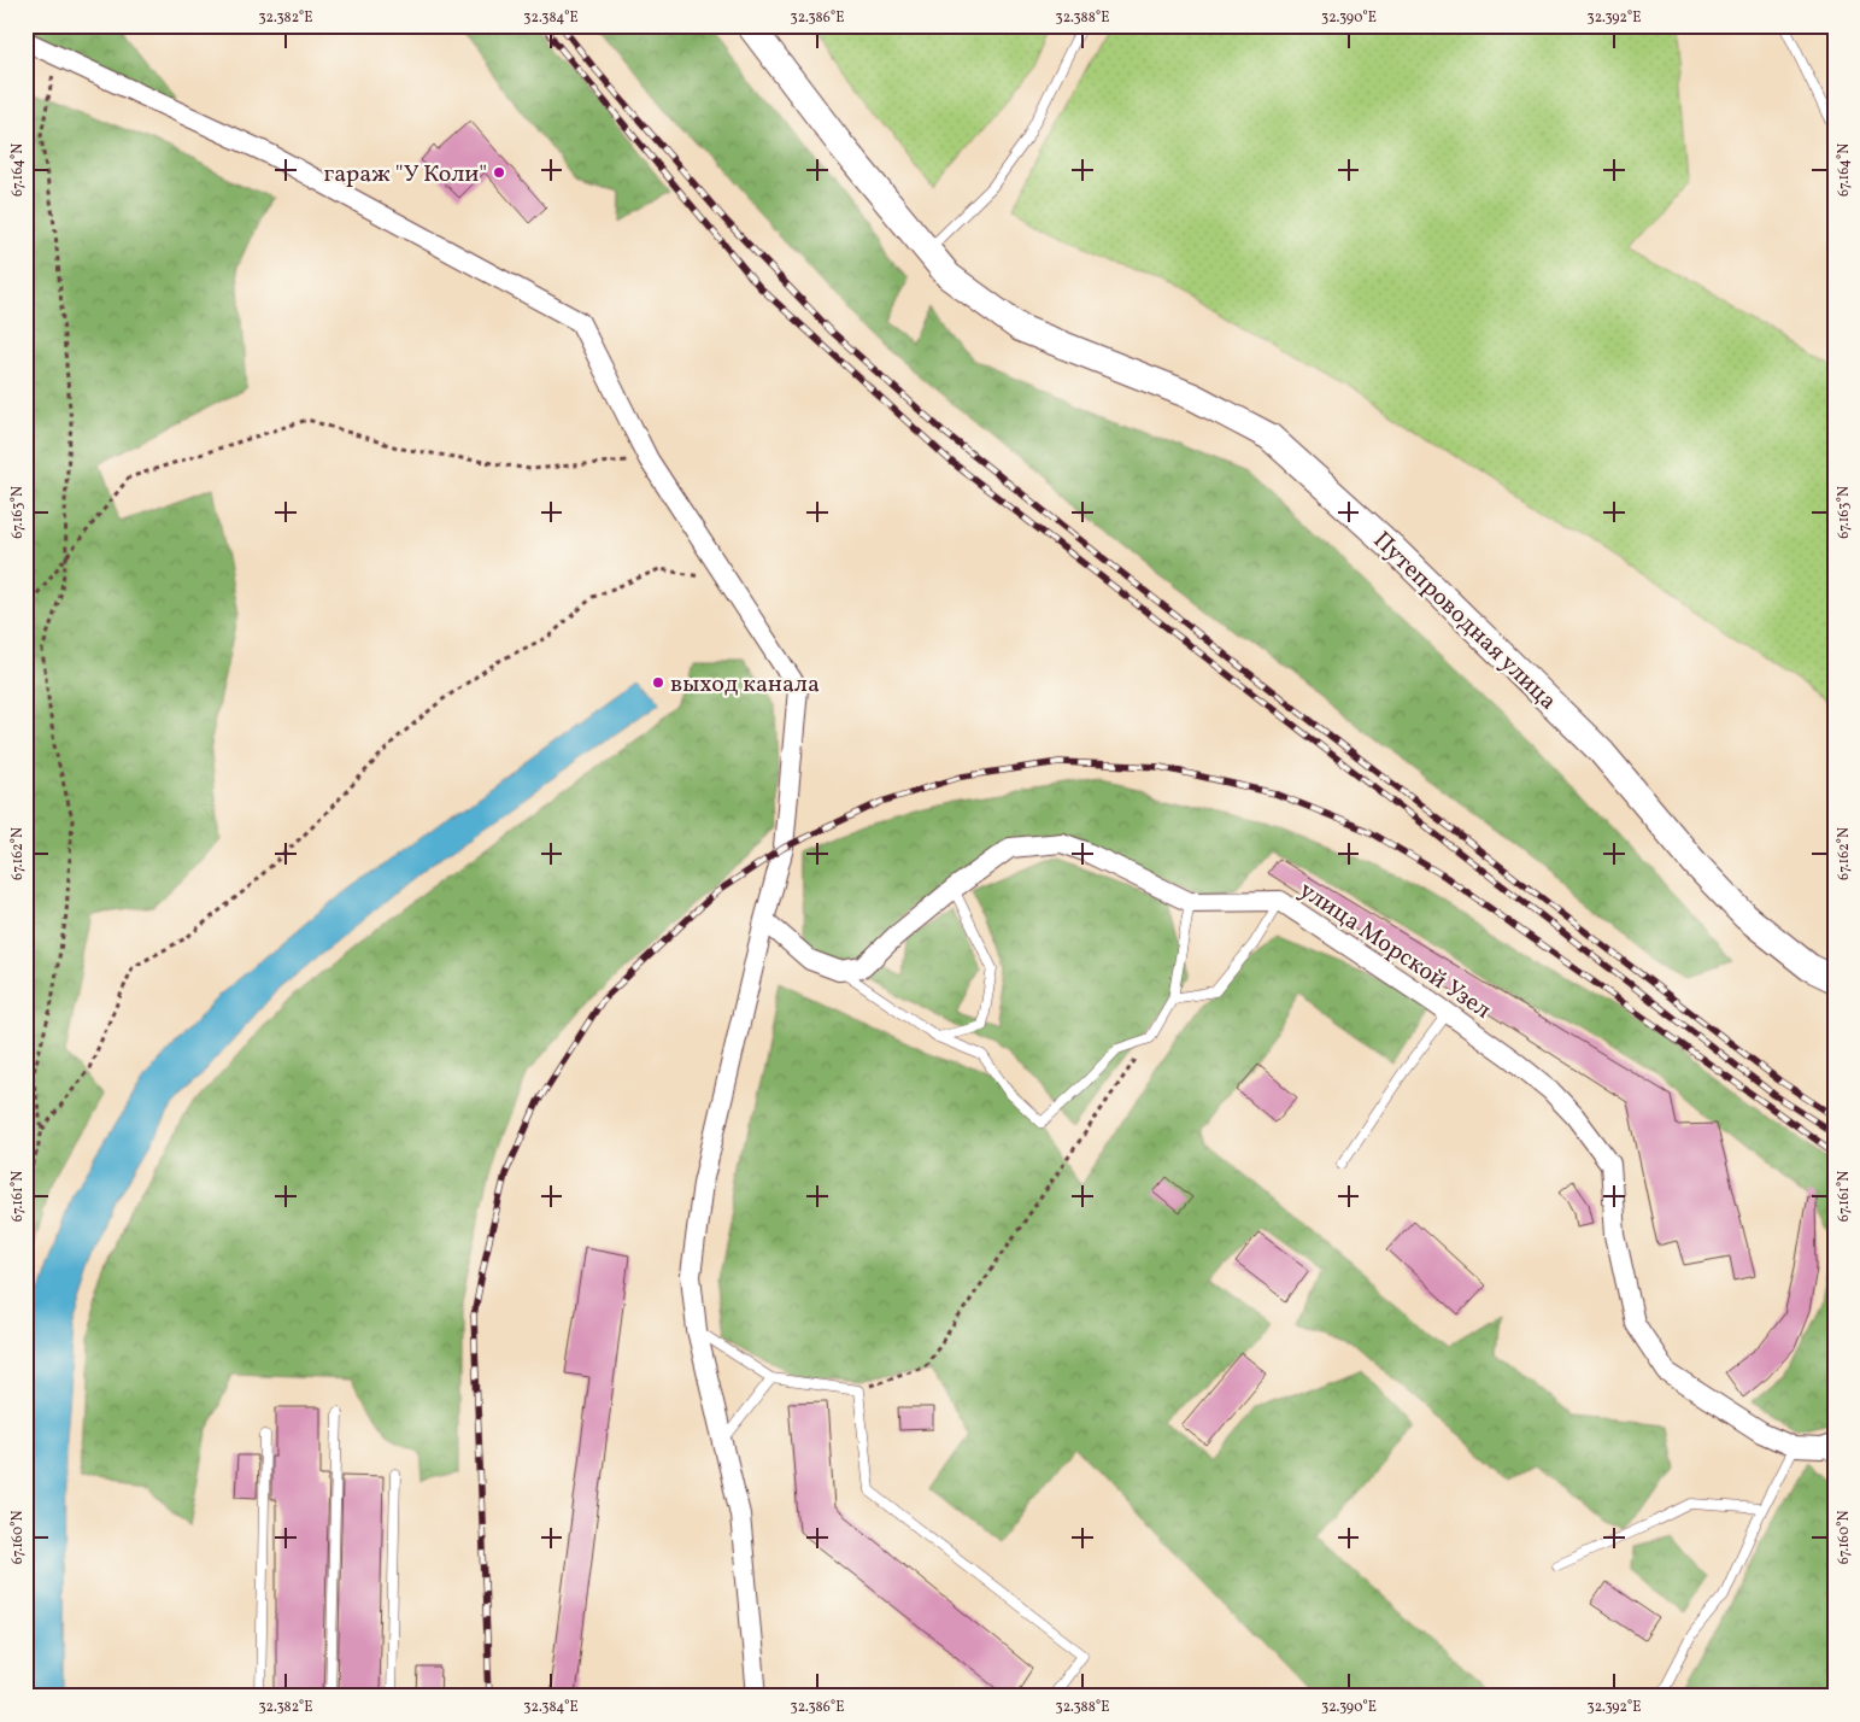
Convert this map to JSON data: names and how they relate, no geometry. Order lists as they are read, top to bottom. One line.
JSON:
{"streets":{"main road":["Путепроводная улица"],"street":["улица Морской Узел"]},"places":["гараж \"У Коли\"","выход канала"],"coordinates":["32.382°E","32.384°E","32.386°E","32.388°E","32.390°E","32.392°E","67.164°N","67.163°N","67.162°N","67.161°N","67.160°N"]}
